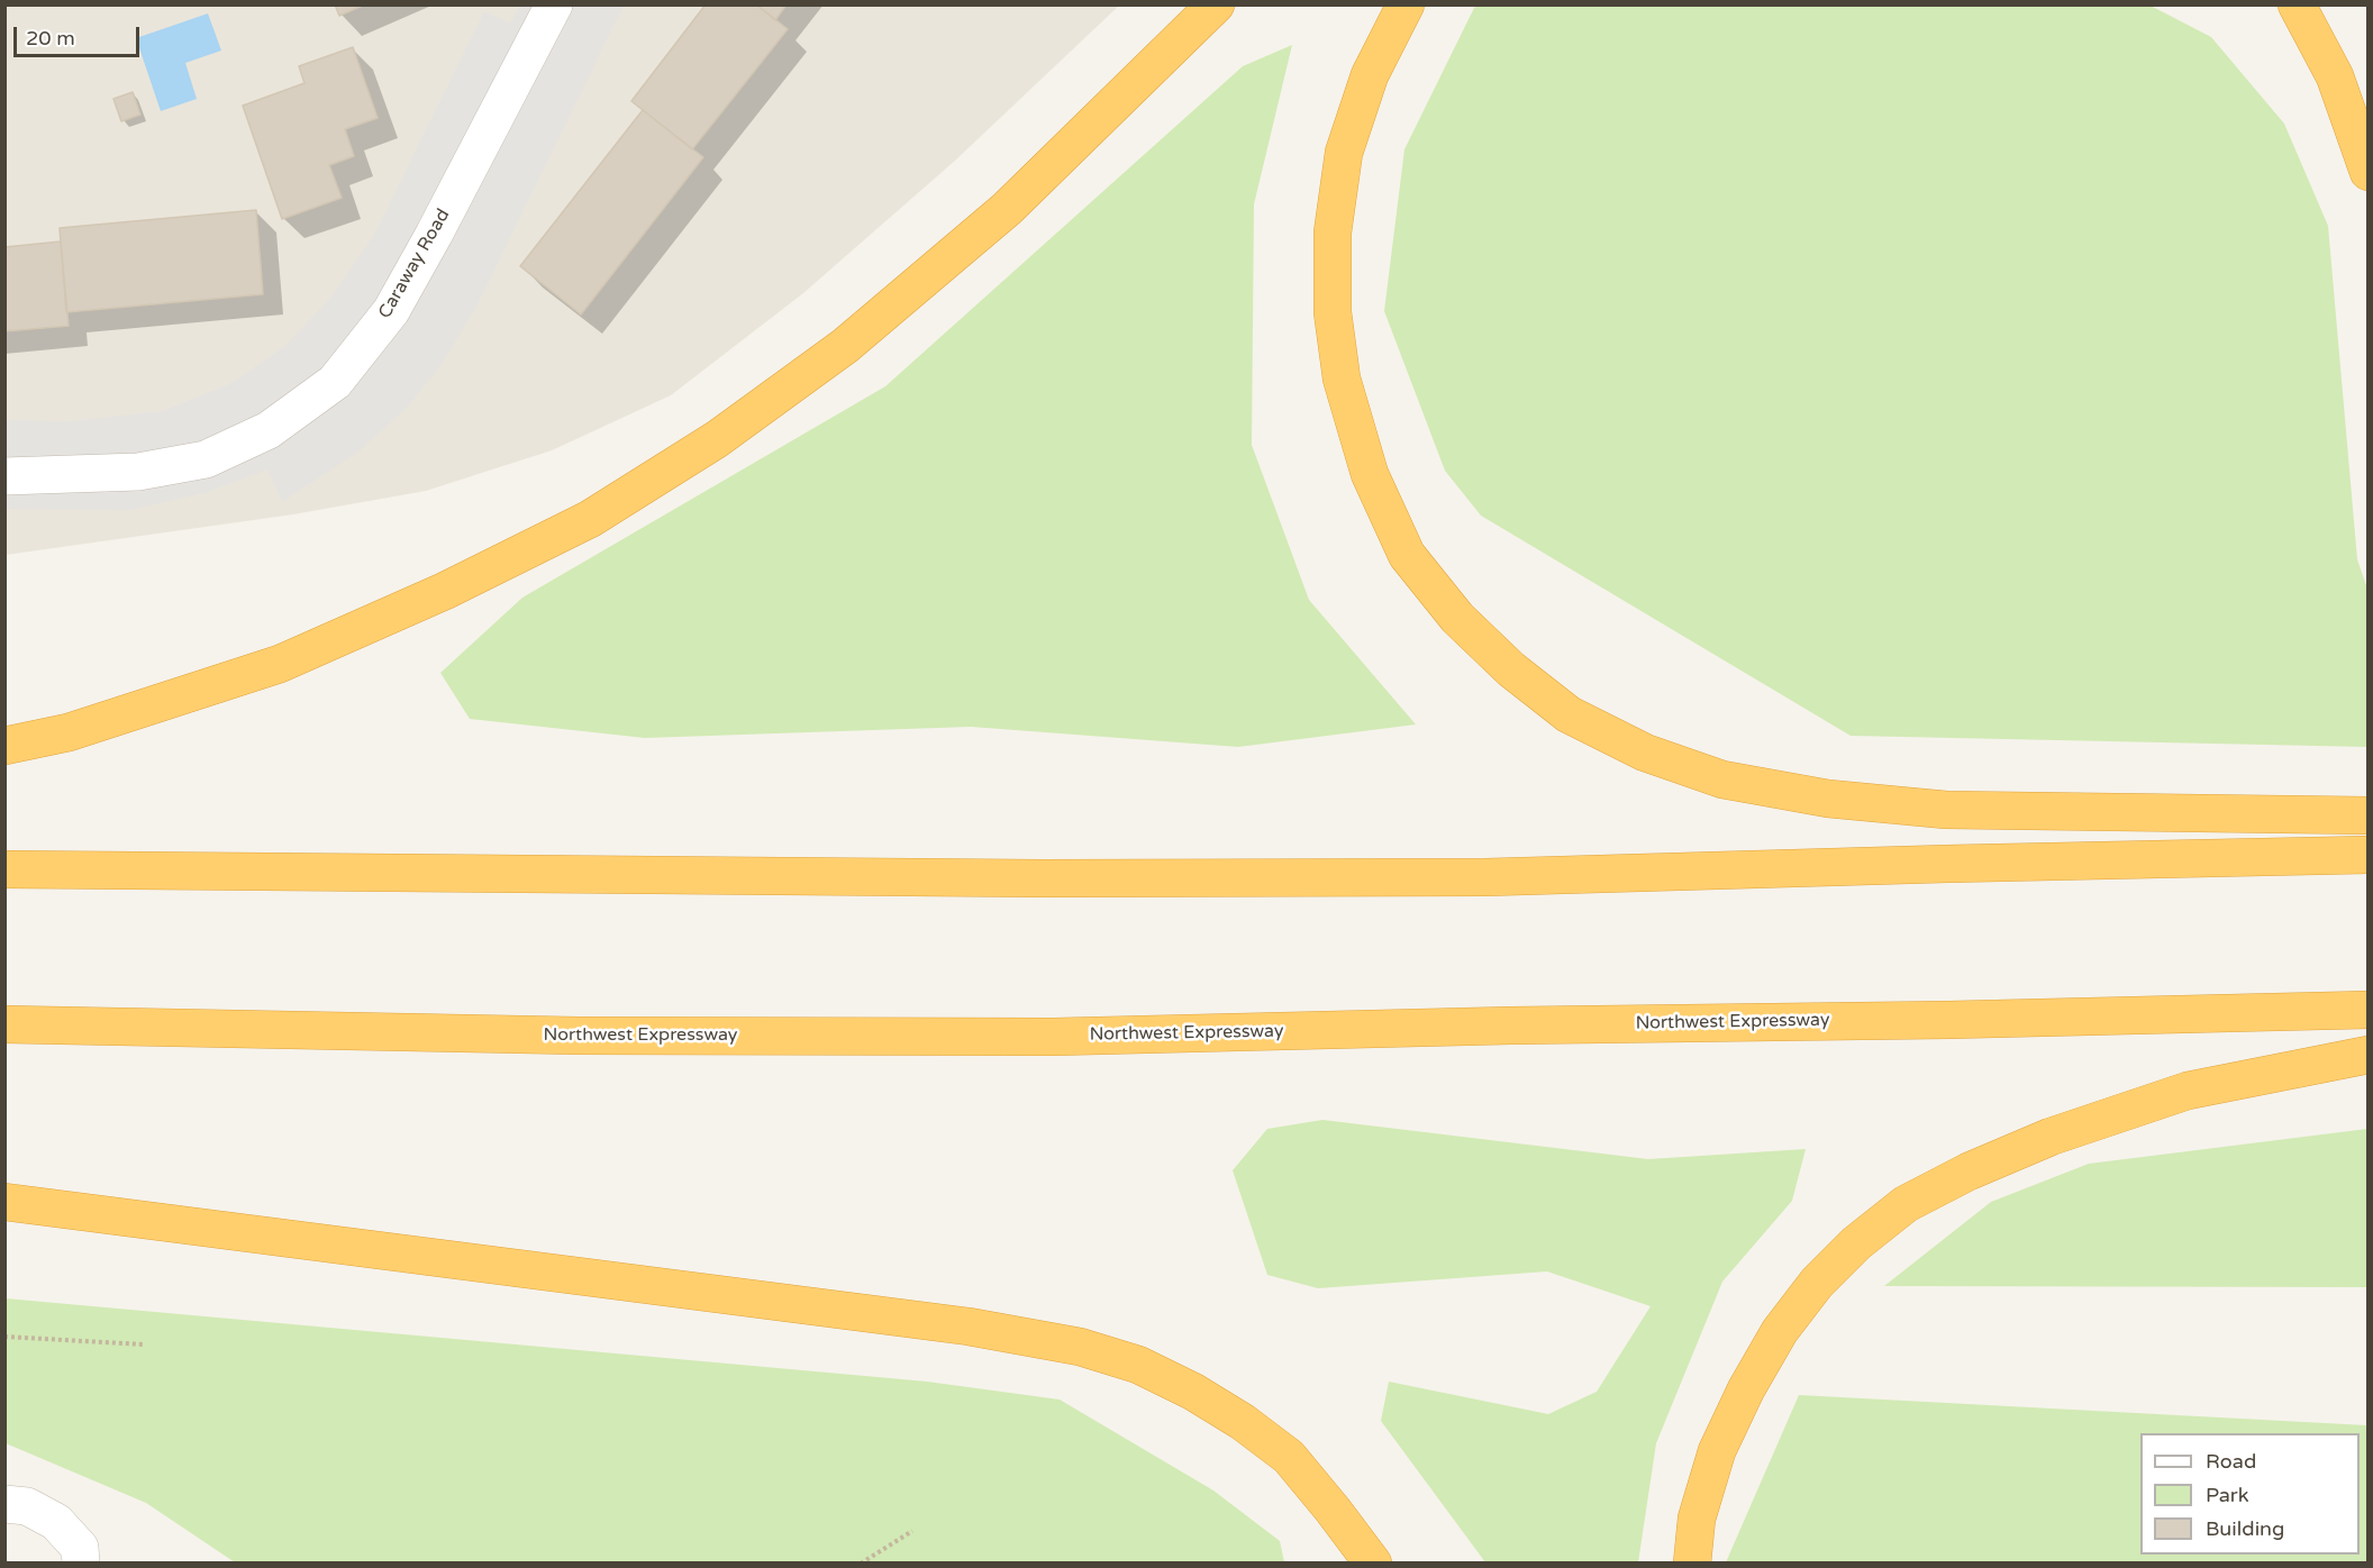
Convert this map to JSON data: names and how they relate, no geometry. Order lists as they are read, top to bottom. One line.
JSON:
{"streets":{"highway":["Northwest Expressway"],"street":["Caraway Road"]},"legend":["Road","Park","Building"],"scale_bar":"20 m"}
